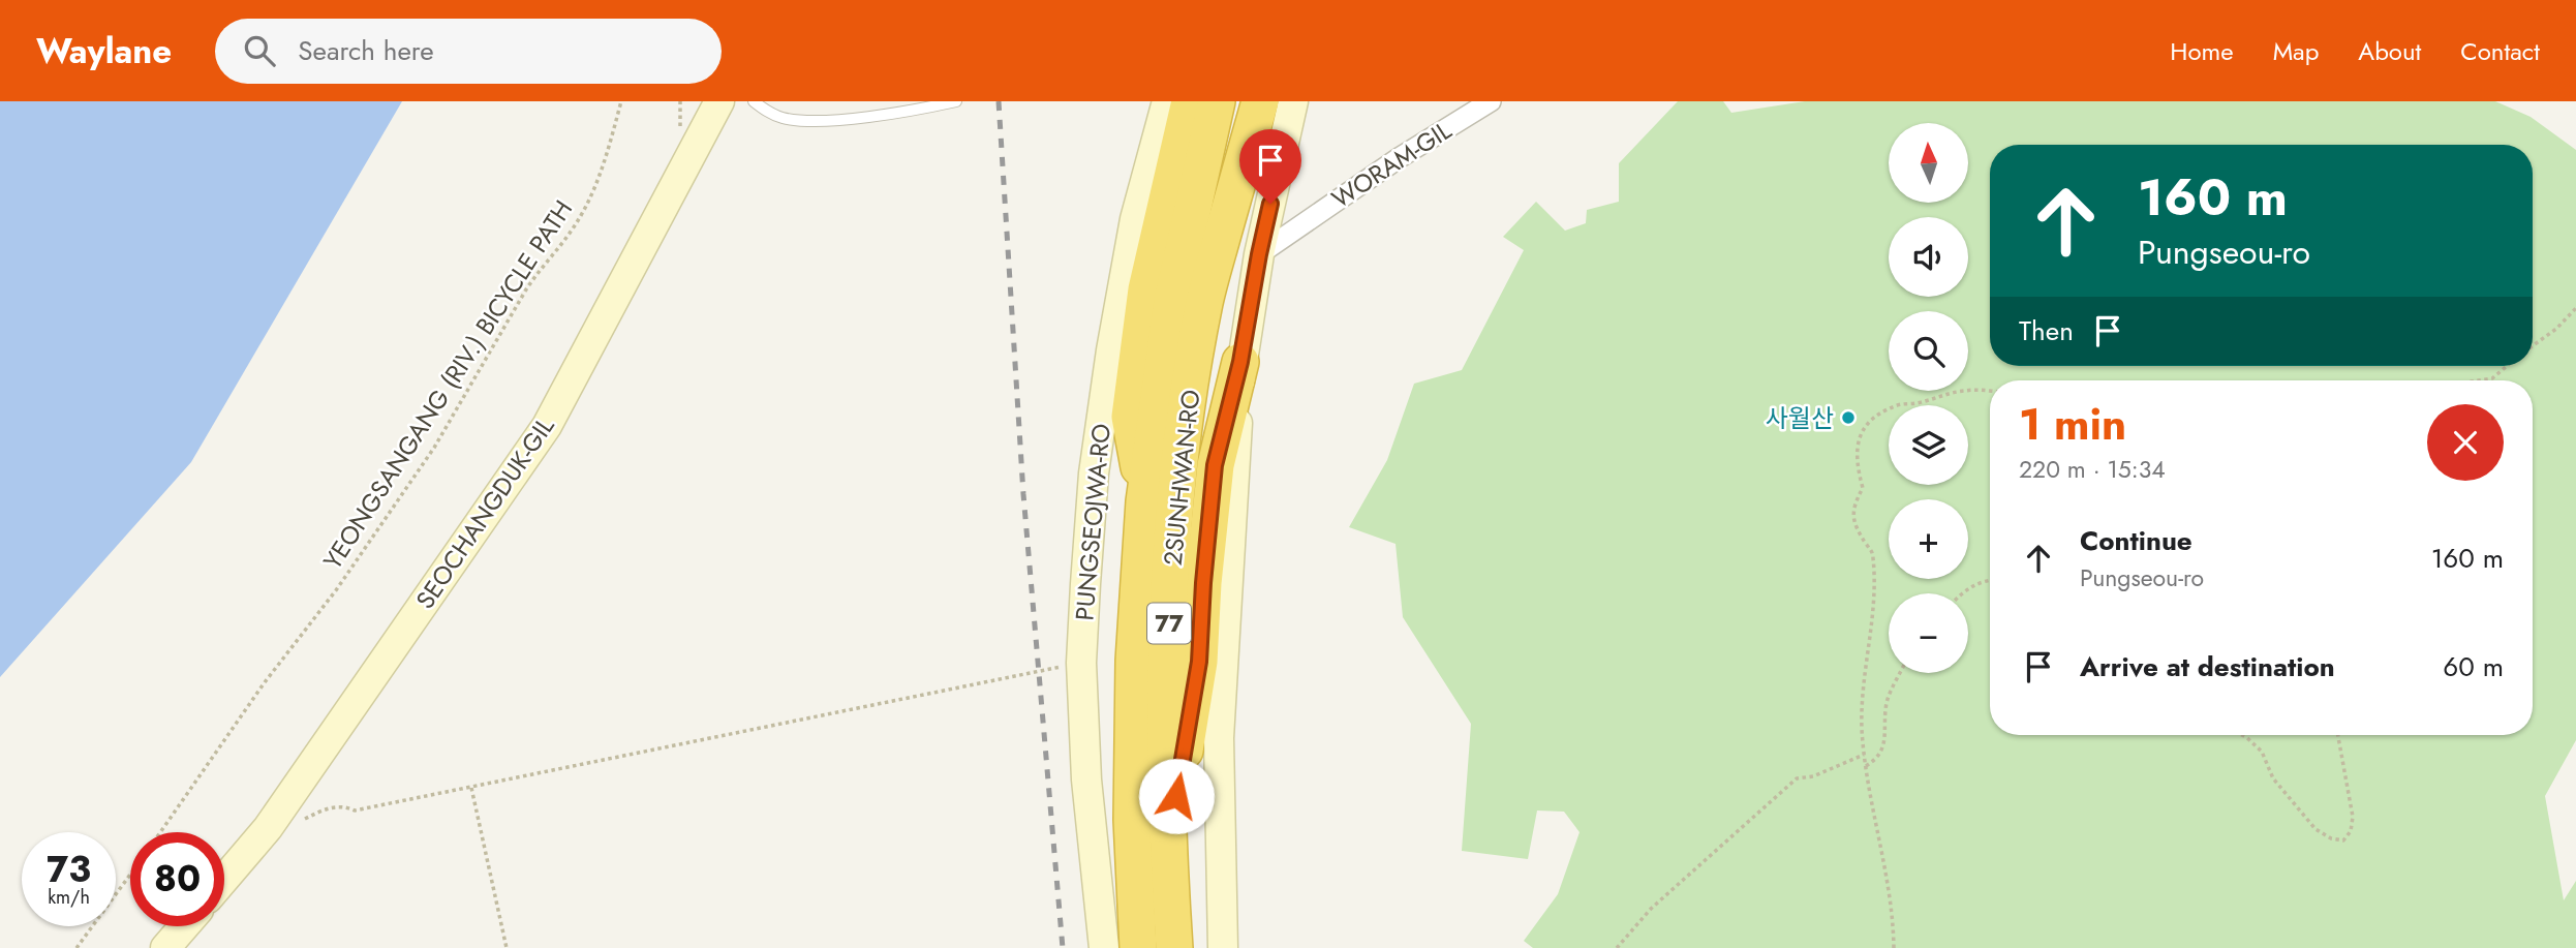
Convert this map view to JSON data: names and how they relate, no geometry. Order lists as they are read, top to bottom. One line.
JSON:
{"streets":{"highway":["2SUNHWAN-RO","77"],"street":["WORAM-GIL","SEOCHANGDUK-GIL","PUNGSEOJWA-RO"],"path":["YEONGSANGANG (RIV.) BICYCLE PATH"]},"places":["사월산"],"north":"top","page":{"header":"Waylane","search":"Search here","nav":["Home","Map","About","Contact"],"map_buttons":["+","−"],"turn":["160 m","Pungseou-ro"],"then":"Then","heading":["1 min","220 m · 15:34"],"list":[{"name":"Continue","note":"Pungseou-ro","value":"160 m"},{"name":"Arrive at destination","value":"60 m"}],"speed":"73 km/h","limit":"80"}}
